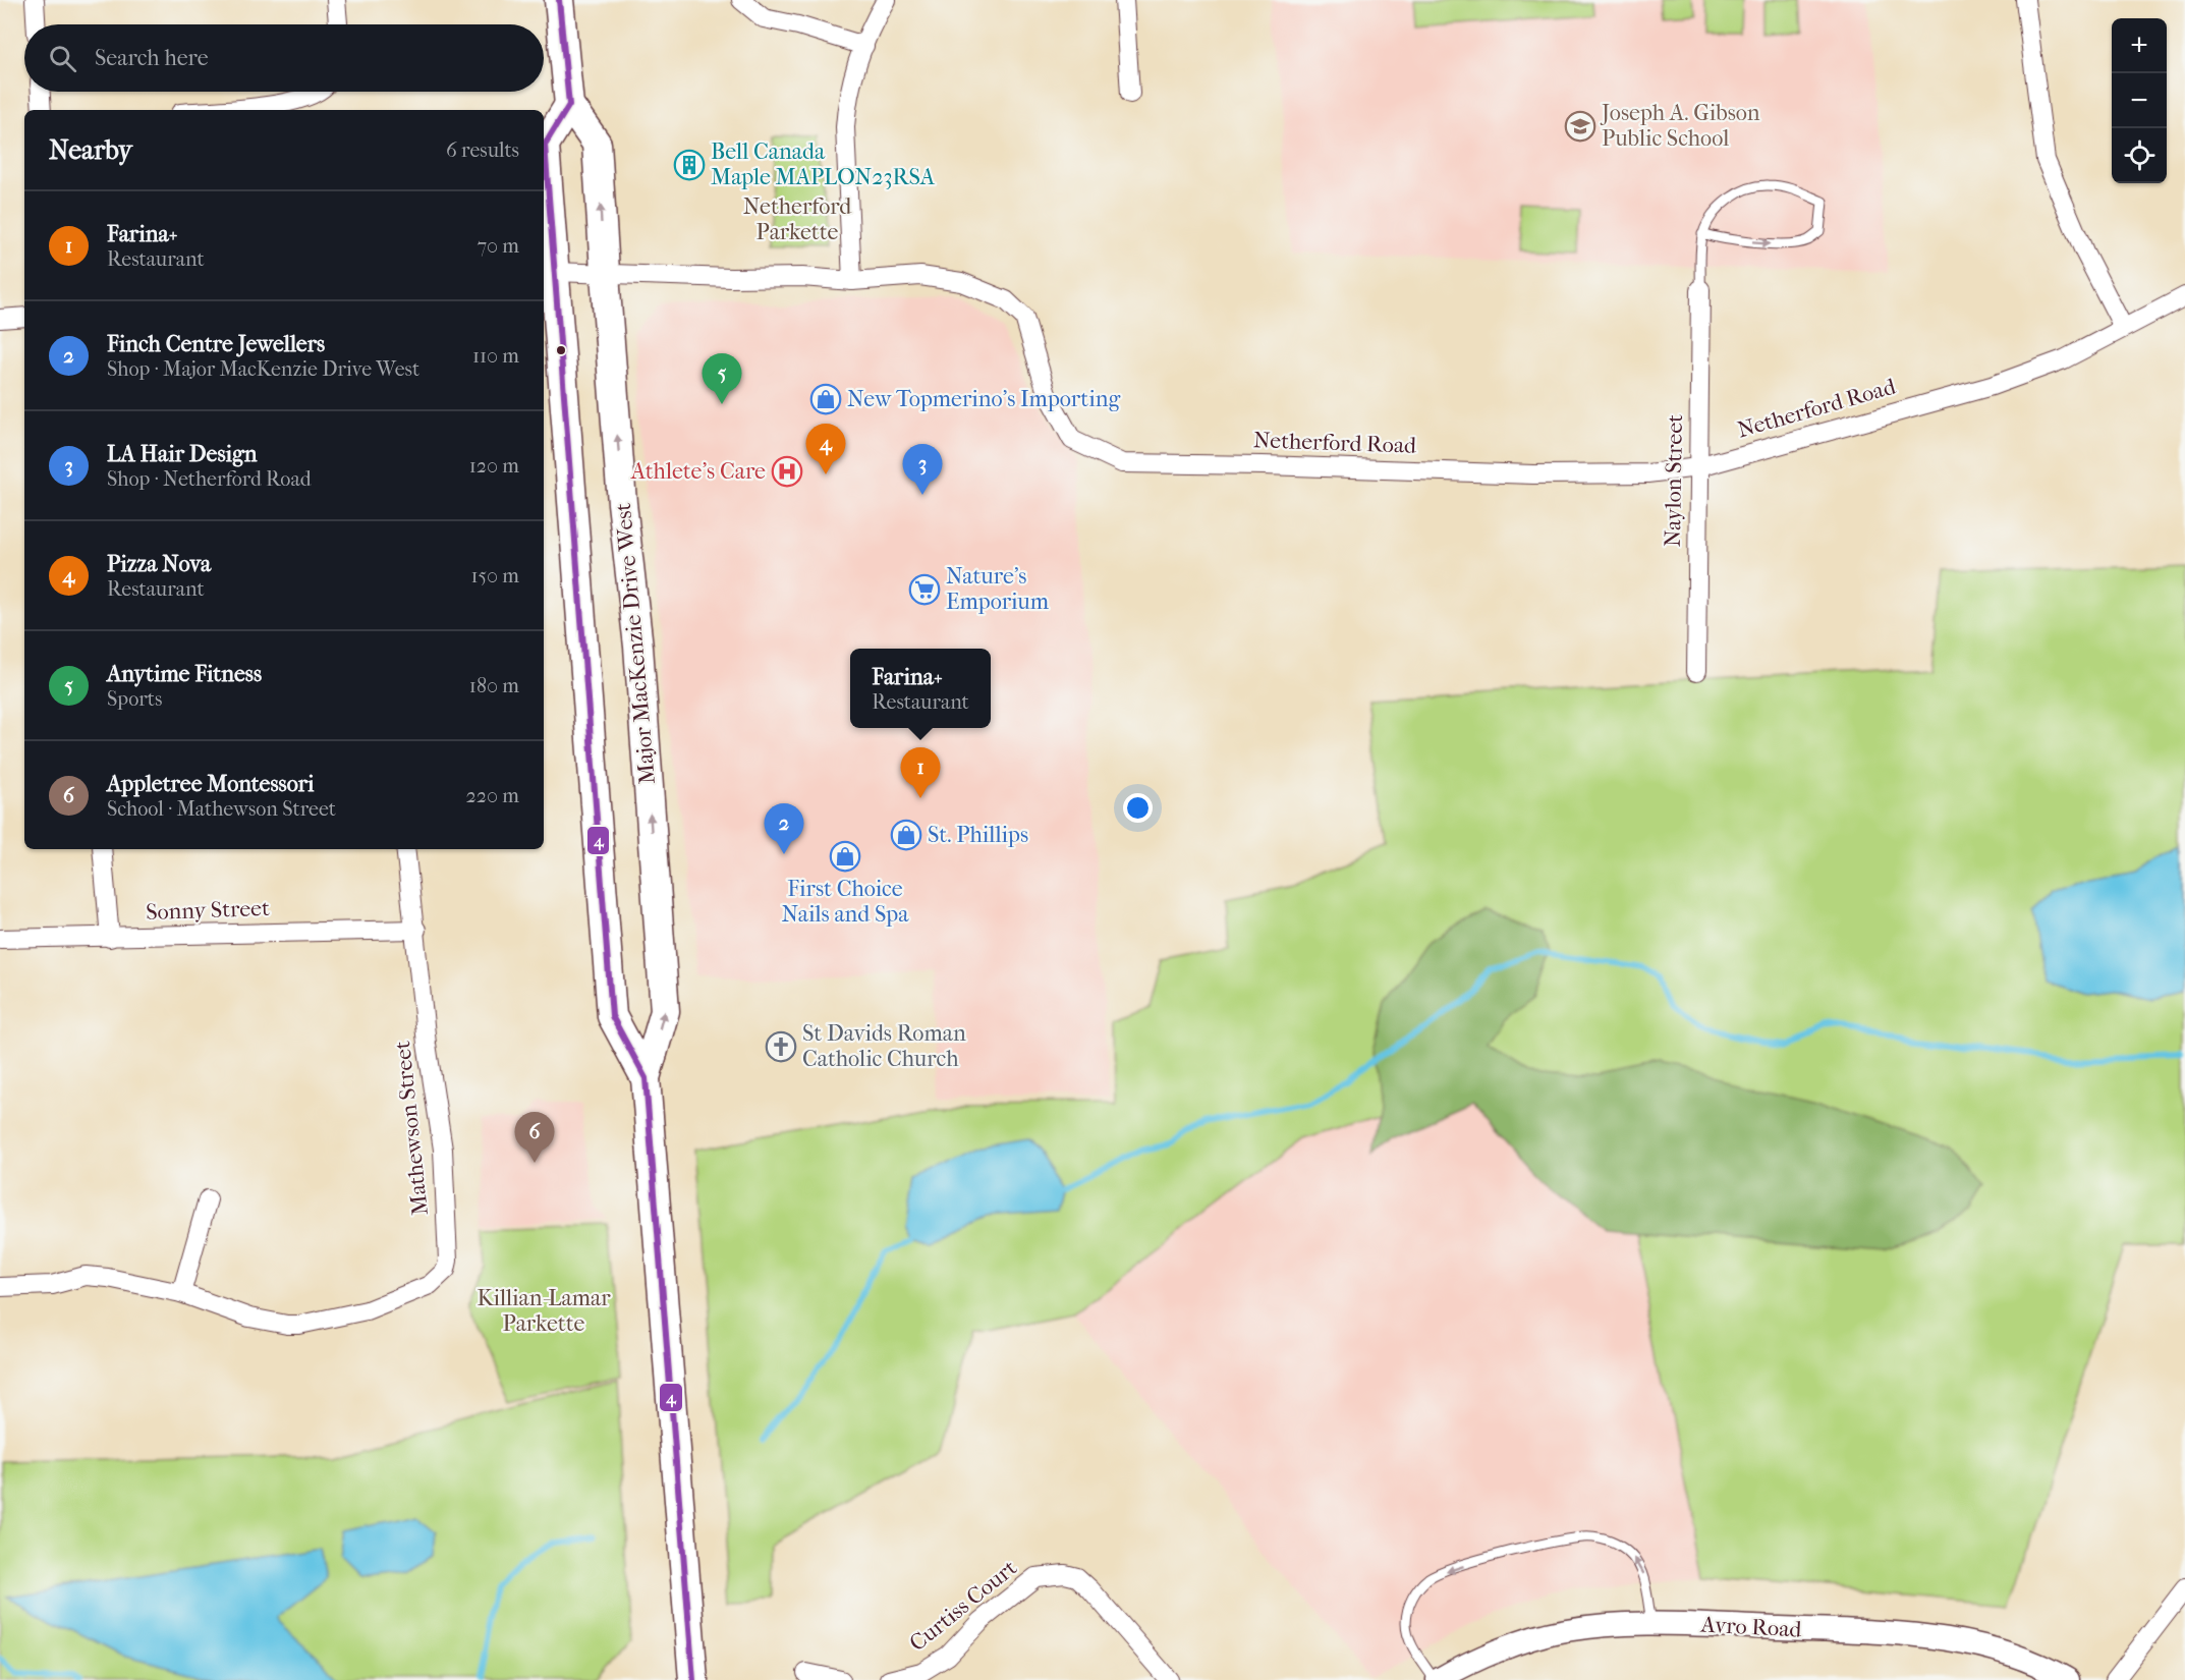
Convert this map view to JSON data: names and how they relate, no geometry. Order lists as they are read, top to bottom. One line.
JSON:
{"streets":{"main road":["Major MacKenzie Drive West"],"street":["Netherford Road","Naylon Street","Sonny Street","Mathewson Street","Curtiss Court","Avro Road"]},"crossings":[["Netherford Road","Naylon Street"],["Netherford Road","Major MacKenzie Drive West"],["Sonny Street","Mathewson Street"]],"parks":["Netherford Parkette","Killian-Lamar Parkette"],"places":{"school or university":["Joseph A. Gibson Public School"],"building":["Bell Canada Maple MAPLON23RSA"],"shop":["New Topmerino's Importing","St. Phillips","First Choice Nails and Spa"],"hospital":["Athlete's Care"],"supermarket":["Nature's Emporium"],"church":["St Davids Roman Catholic Church"]},"lines":["transit line 4"],"page":{"map_buttons":["+","−"],"search":"Search here","heading":["Nearby","6 results"],"list":[{"mark":"1","name":"Farina+","note":"Restaurant","value":"70 m"},{"mark":"2","name":"Finch Centre Jewellers","note":"Shop · Major MacKenzie Drive West","value":"110 m"},{"mark":"3","name":"LA Hair Design","note":"Shop · Netherford Road","value":"120 m"},{"mark":"4","name":"Pizza Nova","note":"Restaurant","value":"150 m"},{"mark":"5","name":"Anytime Fitness","note":"Sports","value":"180 m"},{"mark":"6","name":"Appletree Montessori","note":"School · Mathewson Street","value":"220 m"}],"pins":["5","4","3","1","2","6"],"popup":["Farina+","Restaurant"]}}
